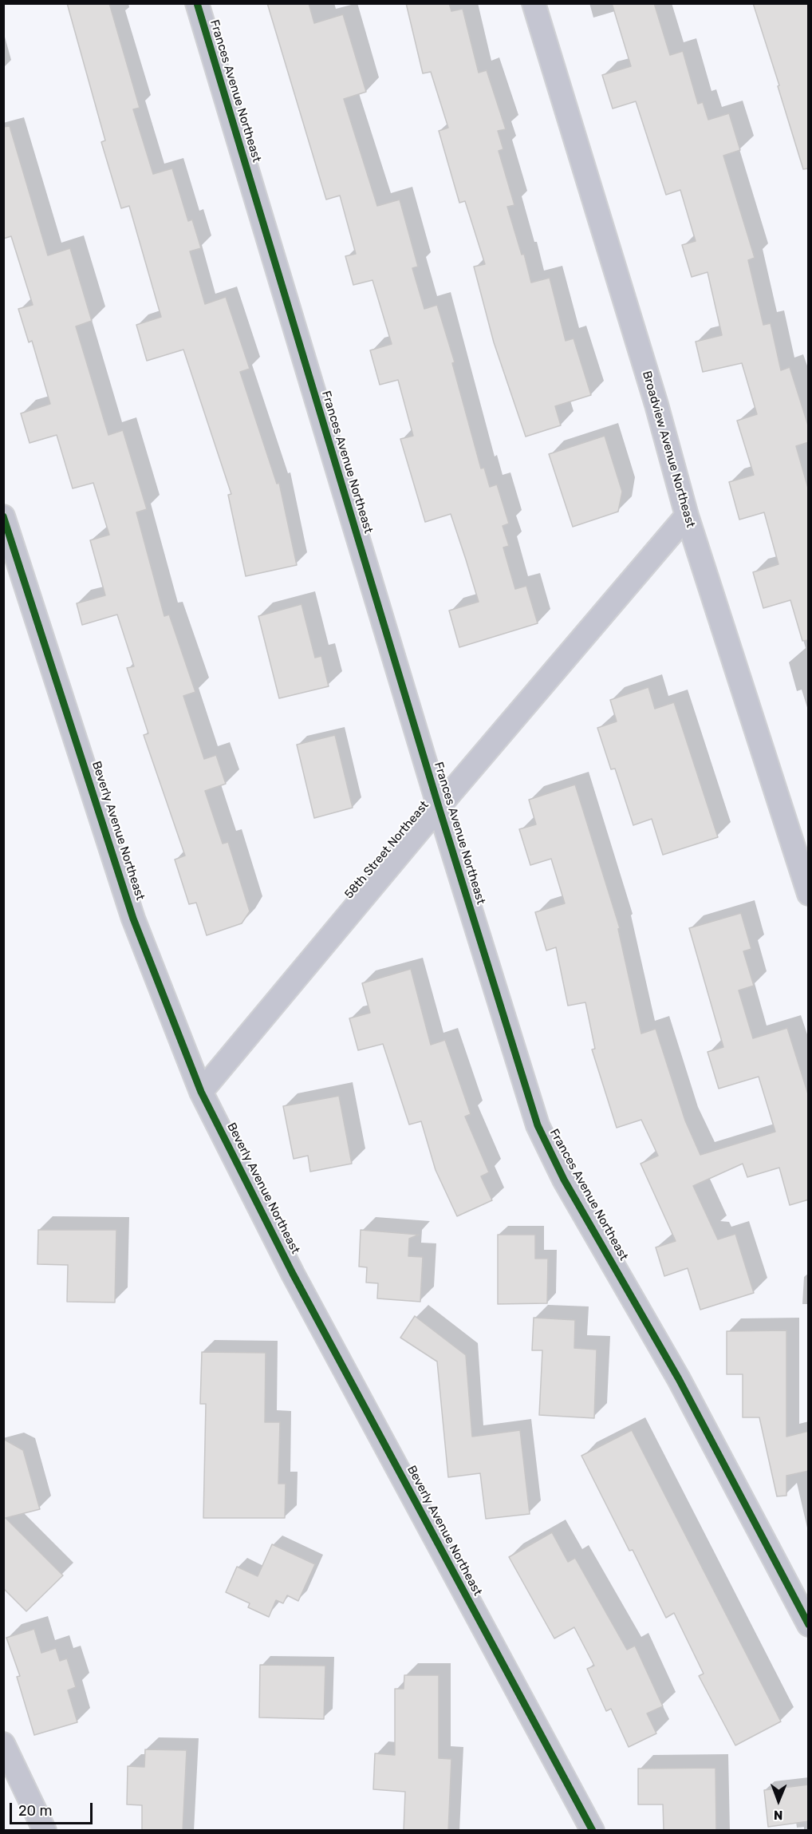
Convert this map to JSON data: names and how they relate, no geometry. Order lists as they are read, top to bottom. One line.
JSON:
{"streets":{"street":["Frances Avenue Northeast","Broadview Avenue Northeast","Beverly Avenue Northeast","58th Street Northeast"]},"crossings":[["Frances Avenue Northeast","58th Street Northeast"],["Broadview Avenue Northeast","58th Street Northeast"],["Beverly Avenue Northeast","58th Street Northeast"]],"scale_bar":"20 m","north":"bottom"}
